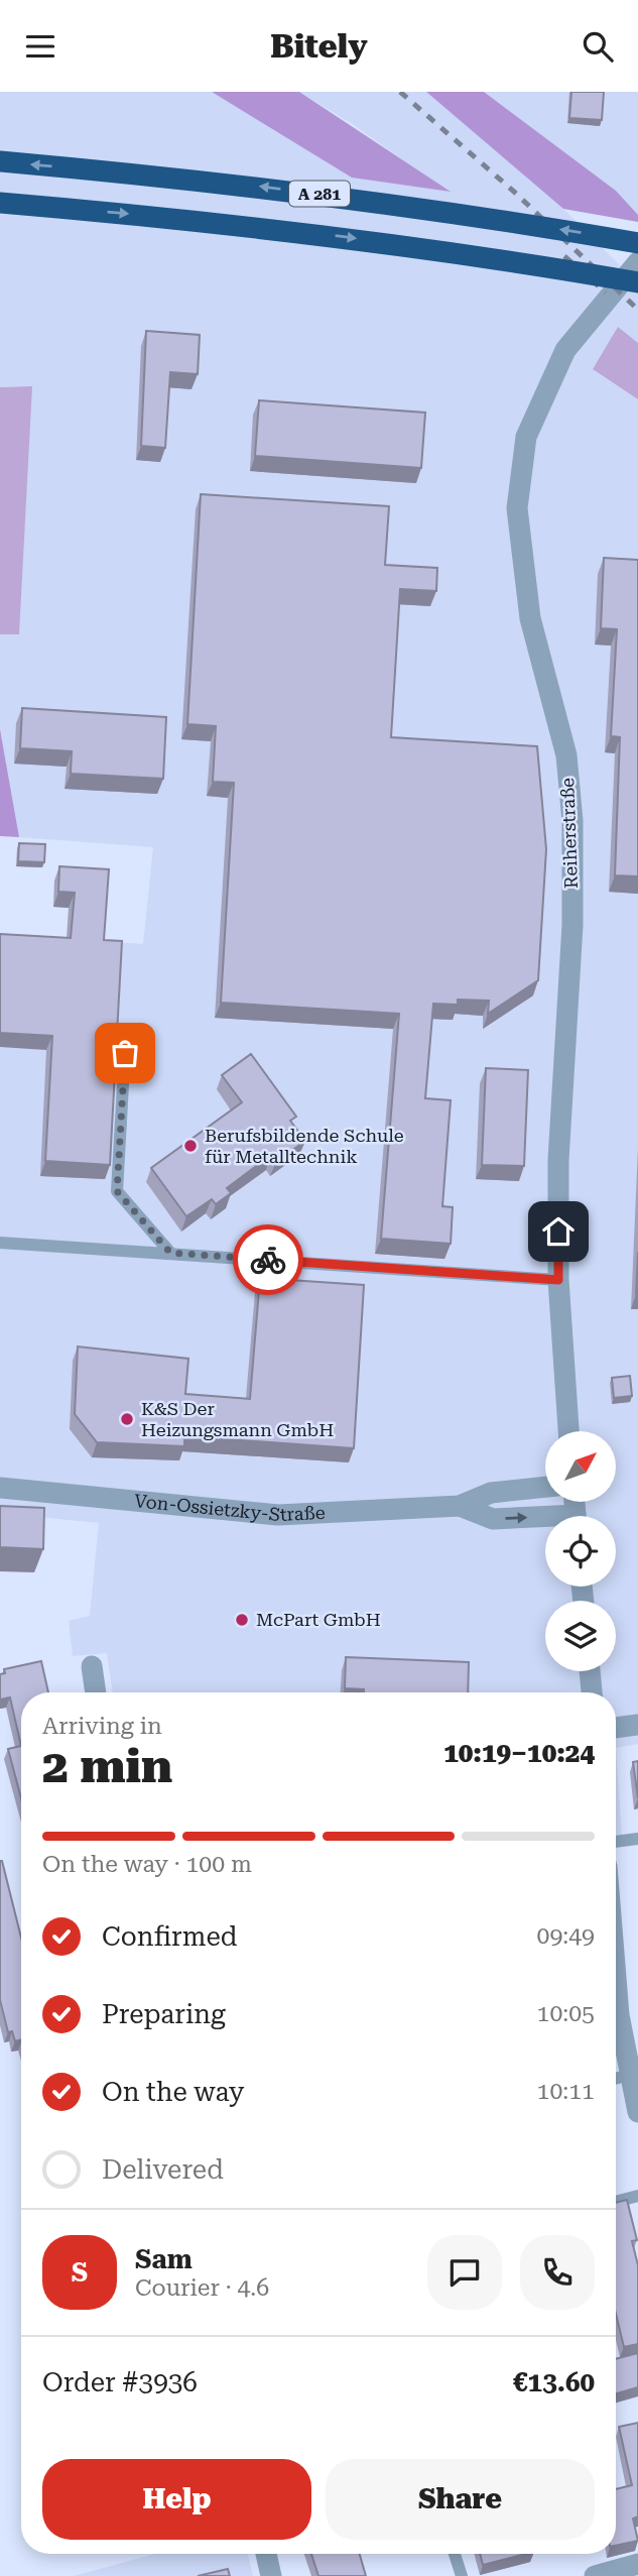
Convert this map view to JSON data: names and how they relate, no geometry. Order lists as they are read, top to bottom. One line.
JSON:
{"streets":{"highway":["A 281"],"street":["Reiherstraße","Von-Ossietzky-Straße"]},"places":["Berufsbildende Schule für Metalltechnik","K&S Der Heizungsmann GmbH","McPart GmbH"],"north":"top right","page":{"header":"Bitely","heading":["2 min","Arriving in","10:19–10:24"],"panel":["Sam","Courier · 4.6","Order #3936","€13.60"],"bar":"On the way · 100 m","list":[["Confirmed","09:49"],["Preparing","10:05"],["On the way","10:11"],"Delivered"],"round":"S","buttons":["Help","Share"]}}
